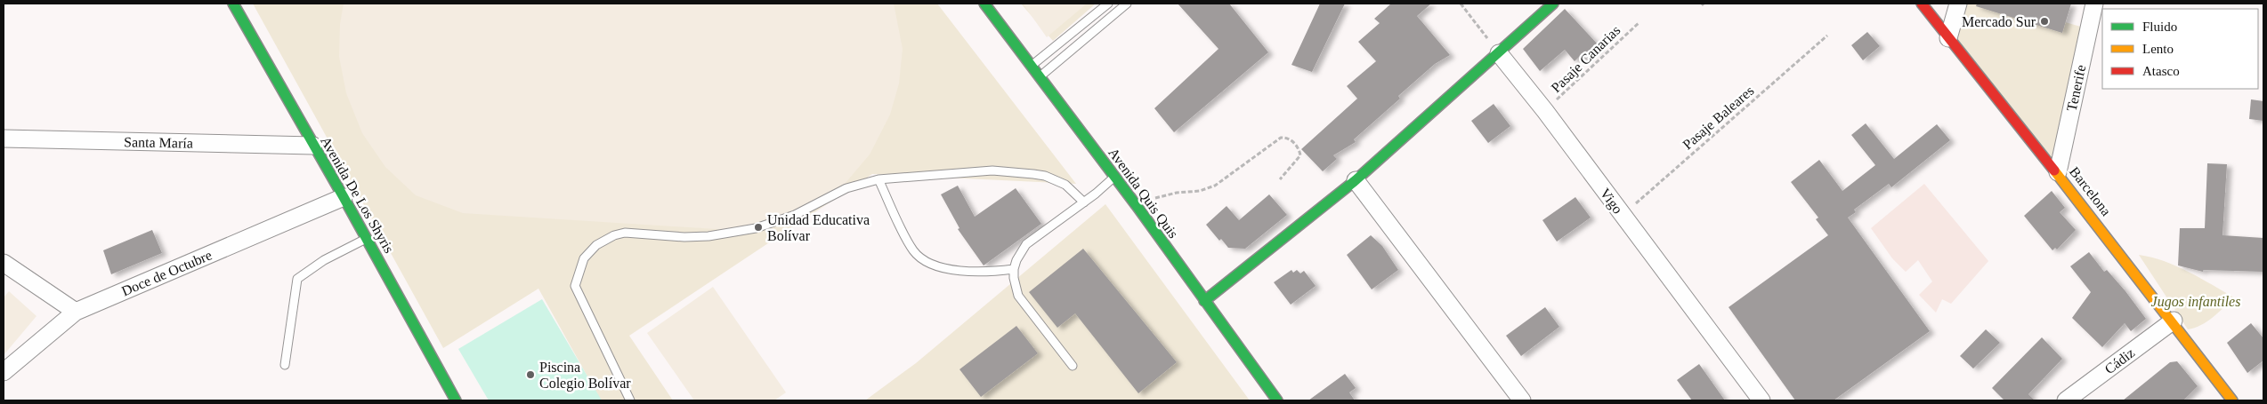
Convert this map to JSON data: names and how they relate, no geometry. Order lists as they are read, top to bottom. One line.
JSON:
{"streets":{"street":["Tenerife","Santa María","Barcelona","Avenida Quis Quis","Avenida De Los Shyris","Vigo","Doce de Octubre","Cádiz"],"path":["Pasaje Canarias","Pasaje Baleares"]},"crossings":[["Pasaje Canarias","Vigo"],["Tenerife","Barcelona"],["Pasaje Baleares","Vigo"],["Santa María","Avenida De Los Shyris"],["Barcelona","Cádiz"],["Avenida De Los Shyris","Doce de Octubre"]],"parks":["Jugos infantiles"],"places":["Mercado Sur","Unidad Educativa Bolívar","Piscina Colegio Bolívar"],"legend":["Fluido","Lento","Atasco"]}
